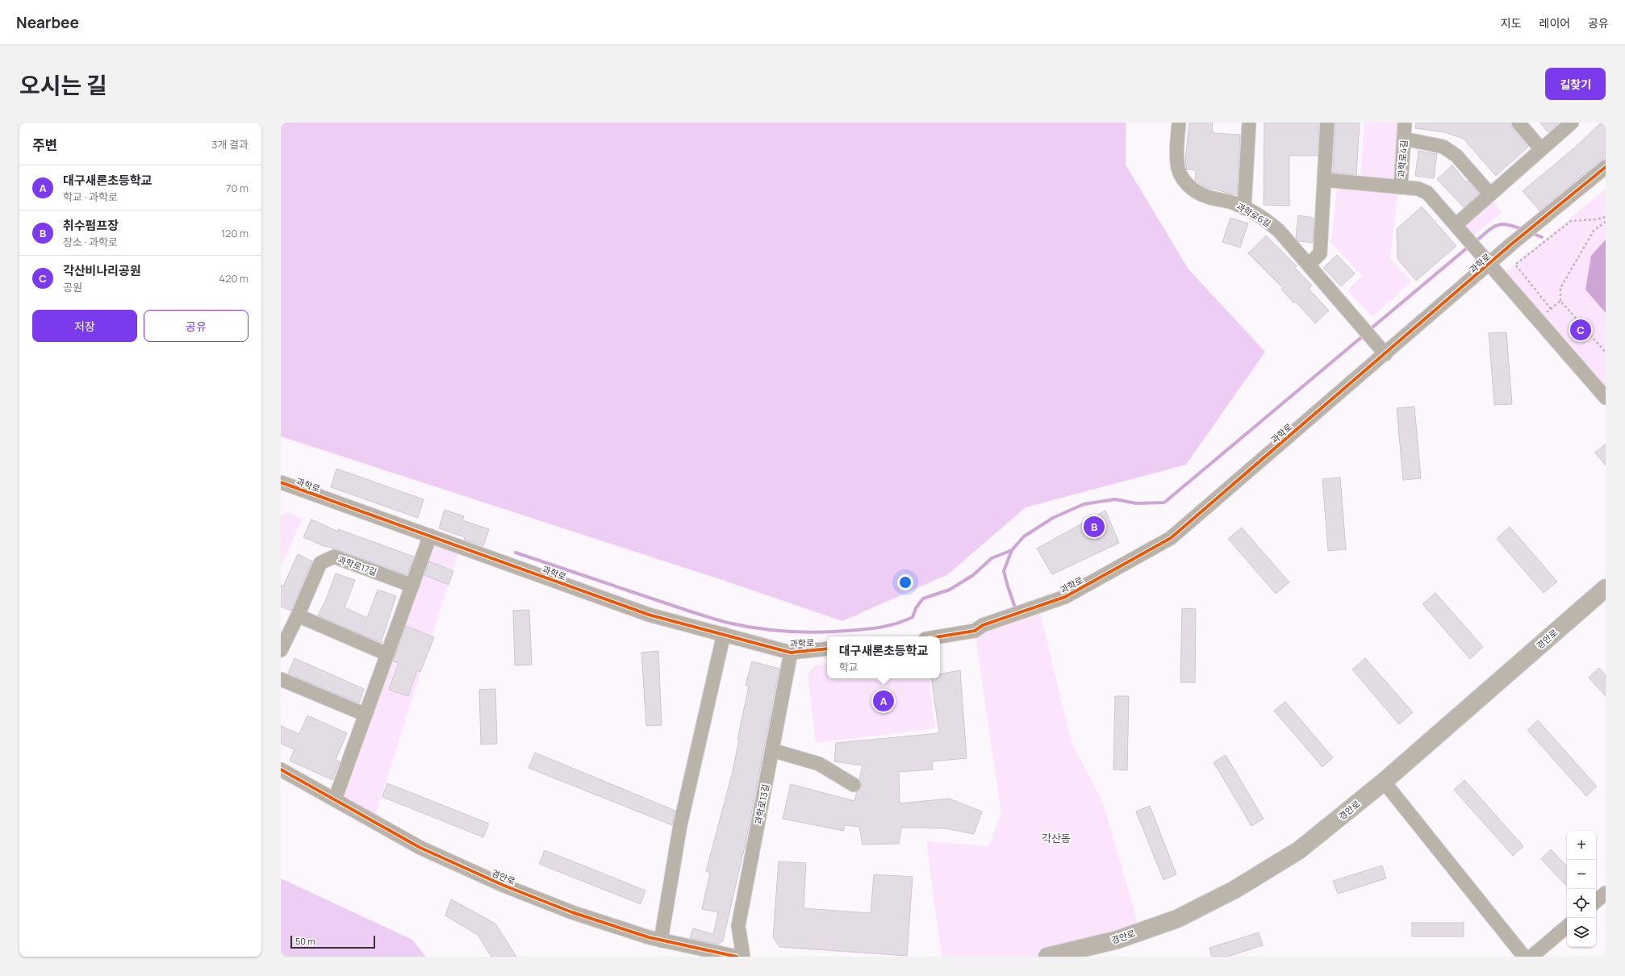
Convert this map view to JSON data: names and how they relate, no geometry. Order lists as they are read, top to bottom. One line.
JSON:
{"streets":{"main road":["경안로"],"street":["과학로4길","과학로6길","과학로","과학로17길","과학로13길"]},"crossings":[["과학로4길","과학로"],["과학로6길","과학로"],["과학로","과학로13길"]],"districts":["각산동"],"scale_bar":"50 m","page":{"header":"Nearbee","nav":["지도","레이어","공유"],"title":"오시는 길","buttons":["길찾기",["저장","공유"]],"heading":["주변","3개 결과"],"list":[{"mark":"A","name":"대구새론초등학교","note":"학교 · 과학로","value":"70 m"},{"mark":"B","name":"취수펌프장","note":"장소 · 과학로","value":"120 m"},{"mark":"C","name":"각산비나리공원","note":"공원","value":"420 m"}],"pins":["C","B","A"],"popup":["대구새론초등학교","학교"],"map_buttons":["+","−"],"scale":"50 m"}}
